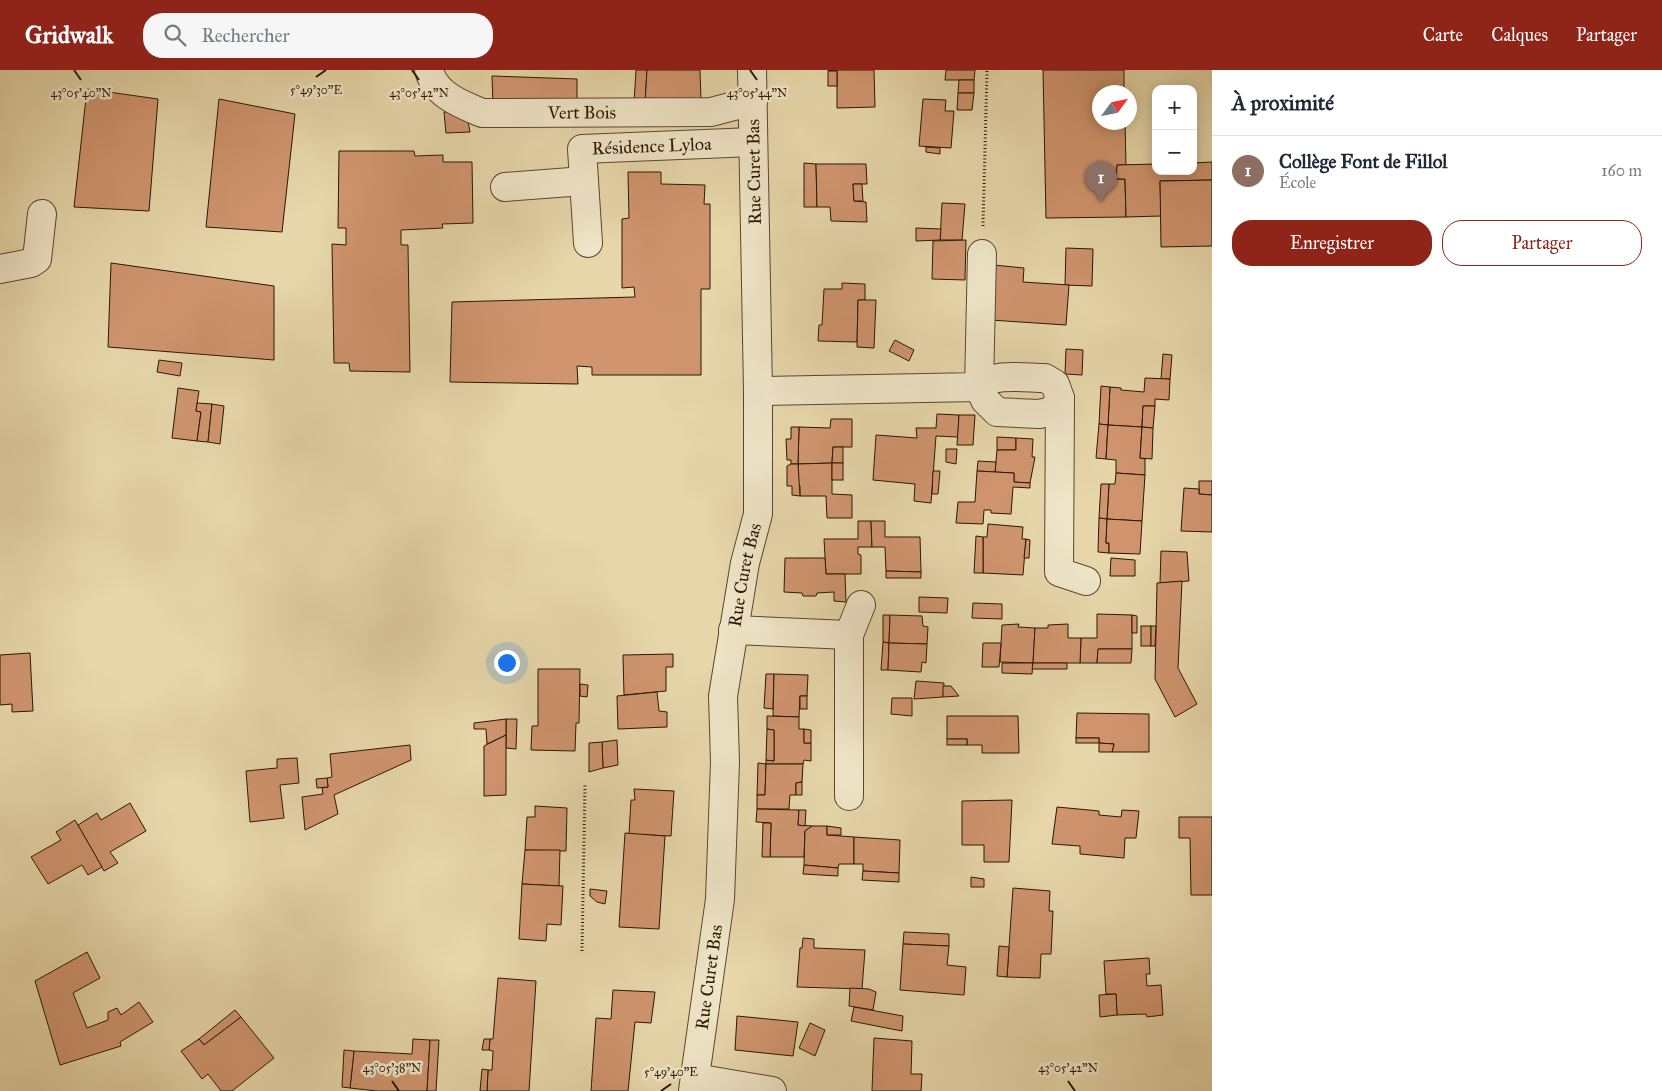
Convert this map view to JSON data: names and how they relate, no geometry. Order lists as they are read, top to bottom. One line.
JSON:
{"streets":{"street":["Vert Bois","Résidence Lyloa","Rue Curet Bas"]},"crossings":[["Vert Bois","Rue Curet Bas"],["Résidence Lyloa","Rue Curet Bas"]],"north":"top right","page":{"header":"Gridwalk","search":"Rechercher","nav":["Carte","Calques","Partager"],"heading":"À proximité","map_buttons":["+","−"],"list":[{"mark":"1","name":"Collège Font de Fillol","note":"École","value":"160 m"}],"pins":"1","buttons":["Enregistrer","Partager"]},"coordinates":["5°49'30\"E","43°05'40\"N","43°05'42\"N","43°05'44\"N","43°05'38\"N","5°49'40\"E"]}
